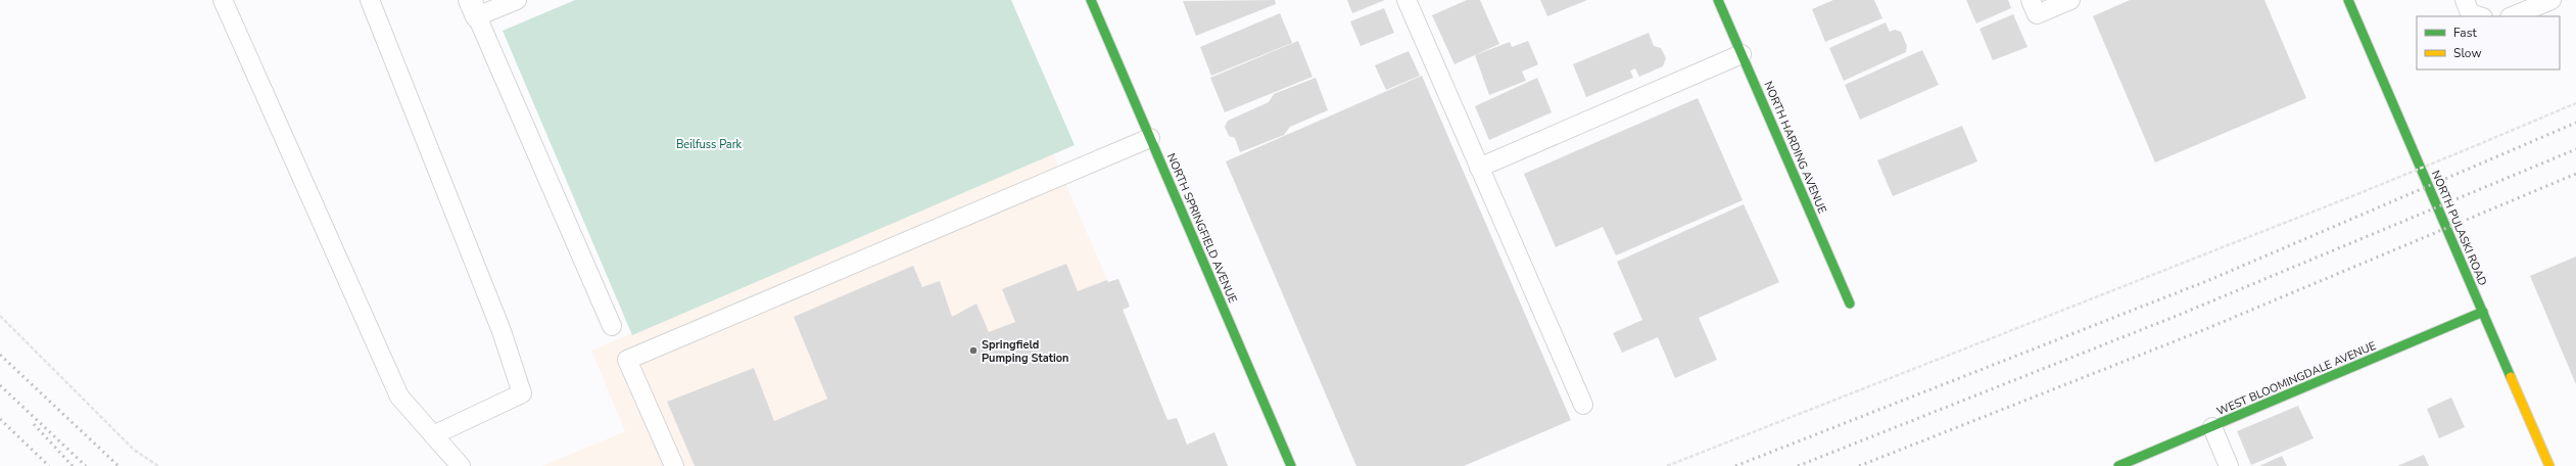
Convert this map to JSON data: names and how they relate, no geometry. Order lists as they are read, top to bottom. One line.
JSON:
{"streets":{"street":["NORTH HARDING AVENUE","NORTH SPRINGFIELD AVENUE","NORTH PULASKI ROAD","WEST BLOOMINGDALE AVENUE"]},"crossings":[["NORTH PULASKI ROAD","WEST BLOOMINGDALE AVENUE"]],"parks":["Beilfuss Park"],"places":["Springfield Pumping Station"],"legend":["Fast","Slow"]}
